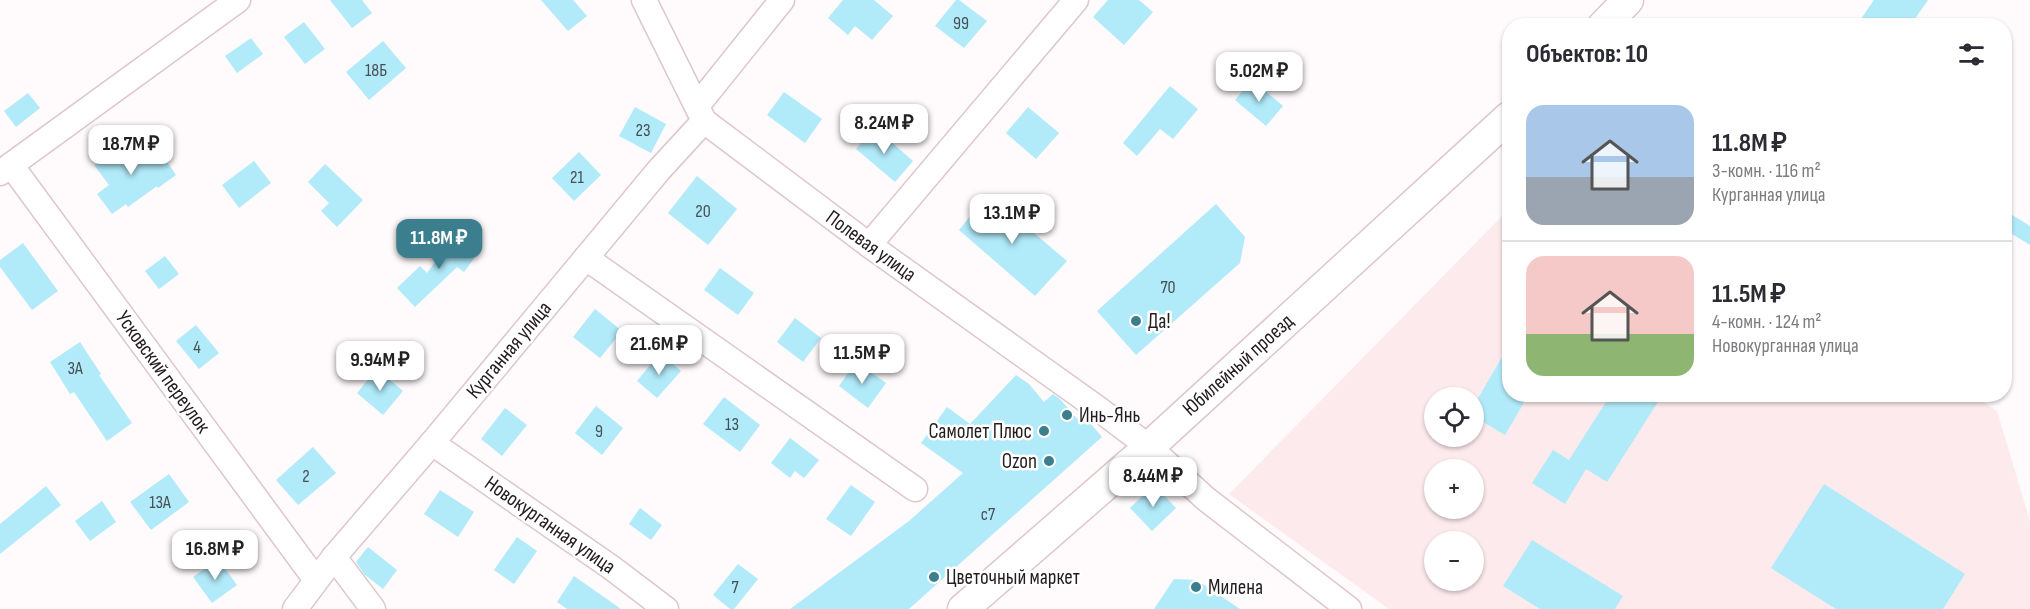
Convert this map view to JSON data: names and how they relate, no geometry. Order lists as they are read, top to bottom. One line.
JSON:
{"streets":{"main road":["Юбилейный проезд"],"street":["Полевая улица","Курганная улица","Усковский переулок","Новокурганная улица"]},"crossings":[["Полевая улица","Курганная улица"],["Полевая улица","Юбилейный проезд"],["Курганная улица","Усковский переулок"],["Курганная улица","Новокурганная улица"]],"places":["Да!","Инь-Янь","Самолет Плюс","Ozon","Цветочный маркет","Милена"],"house_numbers":["99","18Б","23","21","20","70","4","3А","13","9","2","13А","с7","7"],"page":{"heading":"Объектов: 10","price":["5.02M ₽","8.24M ₽","18.7M ₽","13.1M ₽","11.8M ₽","21.6M ₽","11.5M ₽","9.94M ₽","8.44M ₽","16.8M ₽"],"list":[{"name":"11.8M ₽","note":"3-комн. · 116 m² · Курганная улица"},{"name":"11.5M ₽","note":"4-комн. · 124 m² · Новокурганная улица"}],"map_buttons":["+","−"]}}
